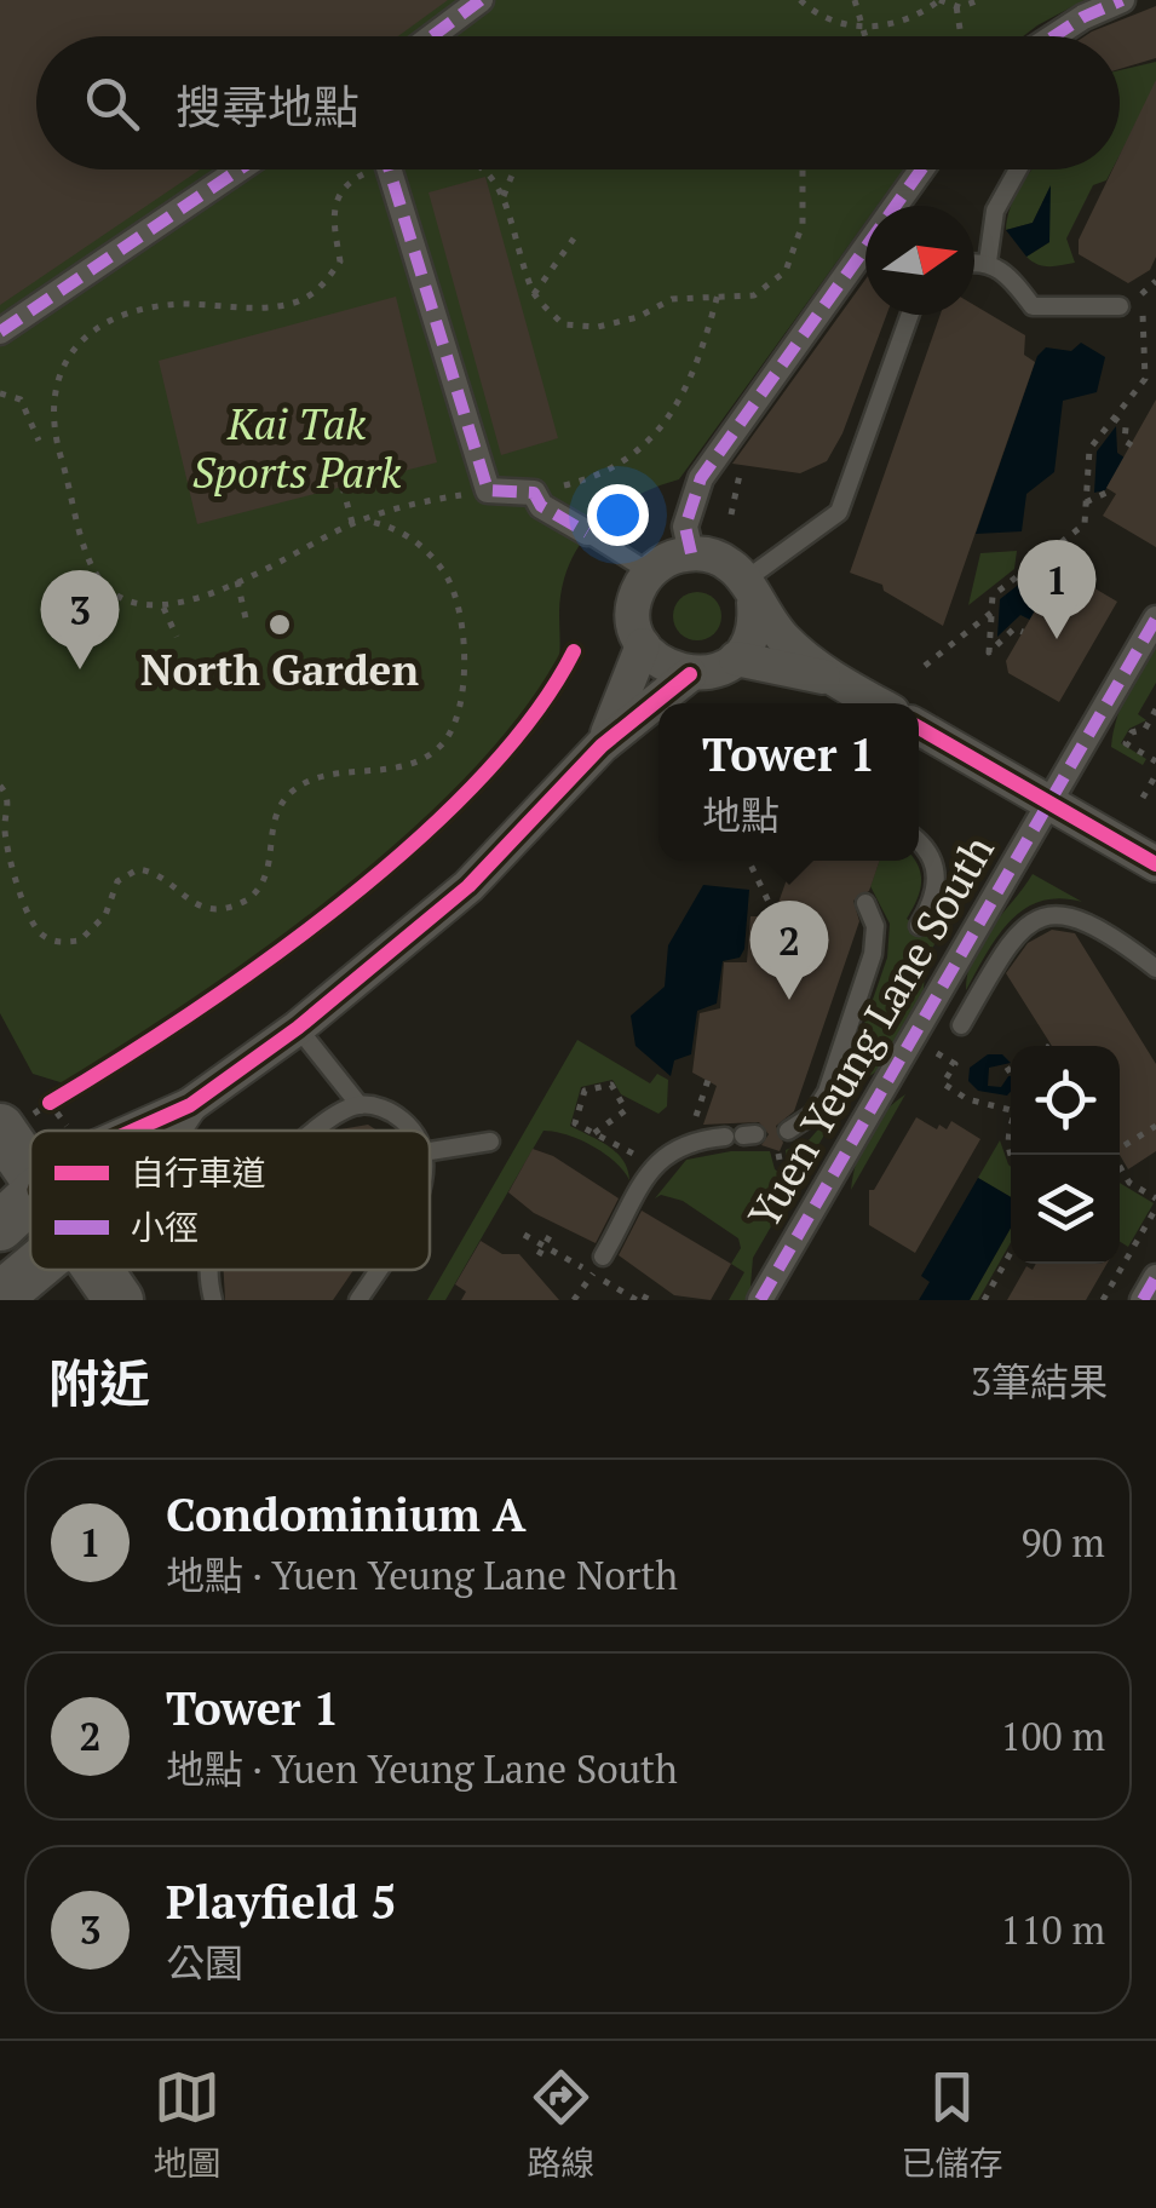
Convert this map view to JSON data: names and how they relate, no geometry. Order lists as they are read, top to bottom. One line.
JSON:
{"streets":{"street":["Yuen Yeung Lane South"]},"parks":["Kai Tak Sports Park"],"places":["North Garden"],"legend":["自行車道","小徑"],"north":"right","page":{"search":"搜尋地點","pins":["1","3","2"],"popup":["Tower 1","地點"],"heading":["附近","3筆結果"],"list":[{"mark":"1","name":"Condominium A","note":"地點 · Yuen Yeung Lane North","value":"90 m"},{"mark":"2","name":"Tower 1","note":"地點 · Yuen Yeung Lane South","value":"100 m"},{"mark":"3","name":"Playfield 5","note":"公園","value":"110 m"}],"nav":["地圖","路線","已儲存"]}}
